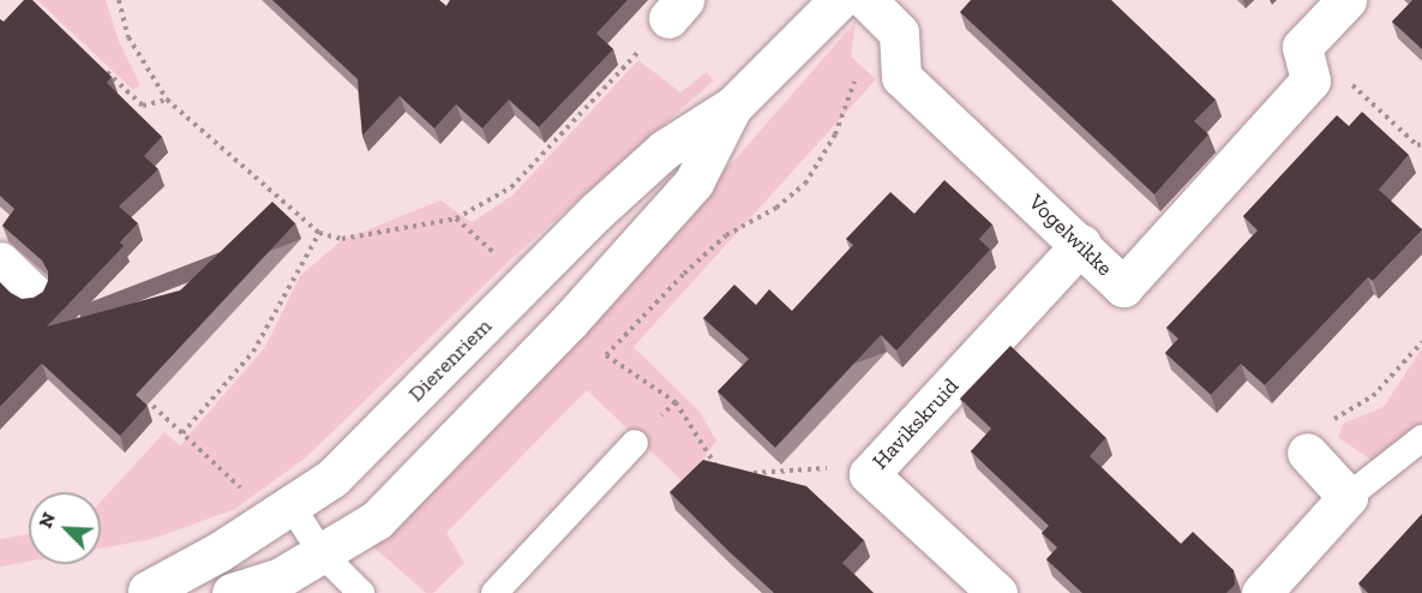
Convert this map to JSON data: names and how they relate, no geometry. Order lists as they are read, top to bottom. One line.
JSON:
{"streets":{"street":["Vogelwikke","Dierenriem","Havikskruid"]},"crossings":[["Vogelwikke","Havikskruid"]],"north":"top left"}
